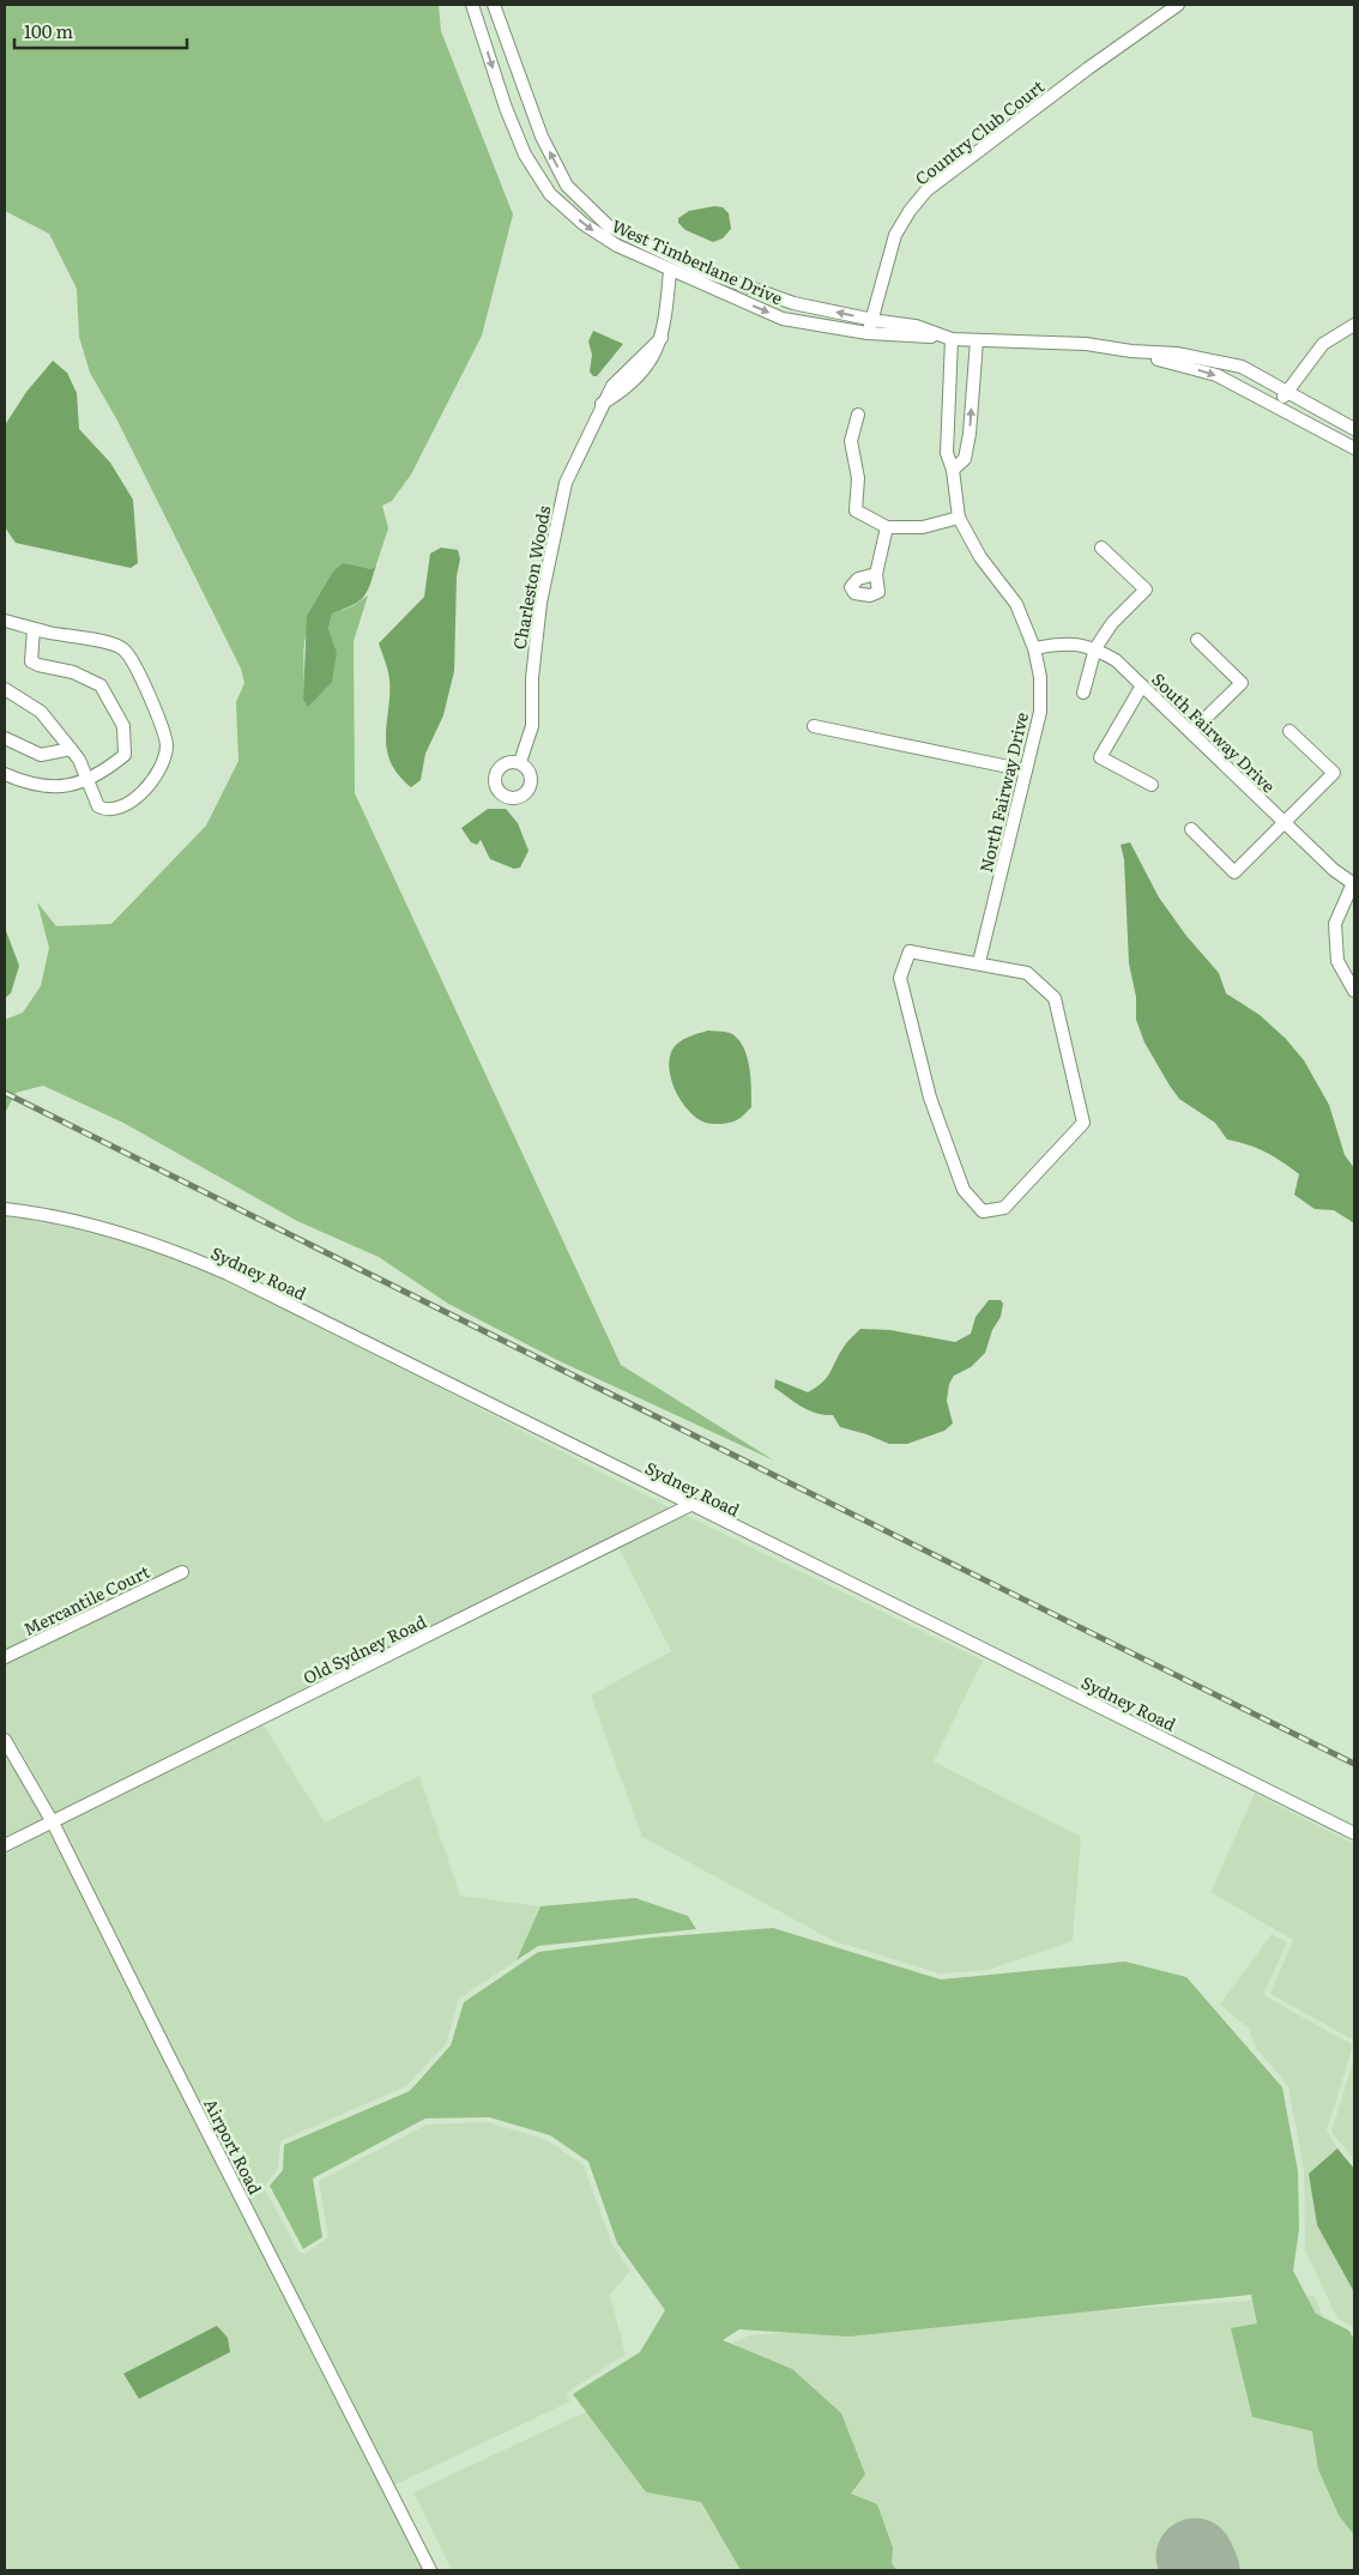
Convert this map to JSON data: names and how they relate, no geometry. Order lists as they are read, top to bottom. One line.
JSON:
{"streets":{"street":["Country Club Court","West Timberlane Drive","Charleston Woods","South Fairway Drive","North Fairway Drive","Sydney Road","Mercantile Court","Old Sydney Road","Airport Road"]},"crossings":[["Country Club Court","West Timberlane Drive"],["West Timberlane Drive","Charleston Woods"],["West Timberlane Drive","North Fairway Drive"],["South Fairway Drive","North Fairway Drive"],["Sydney Road","Old Sydney Road"],["Old Sydney Road","Airport Road"]],"scale_bar":"100 m"}
